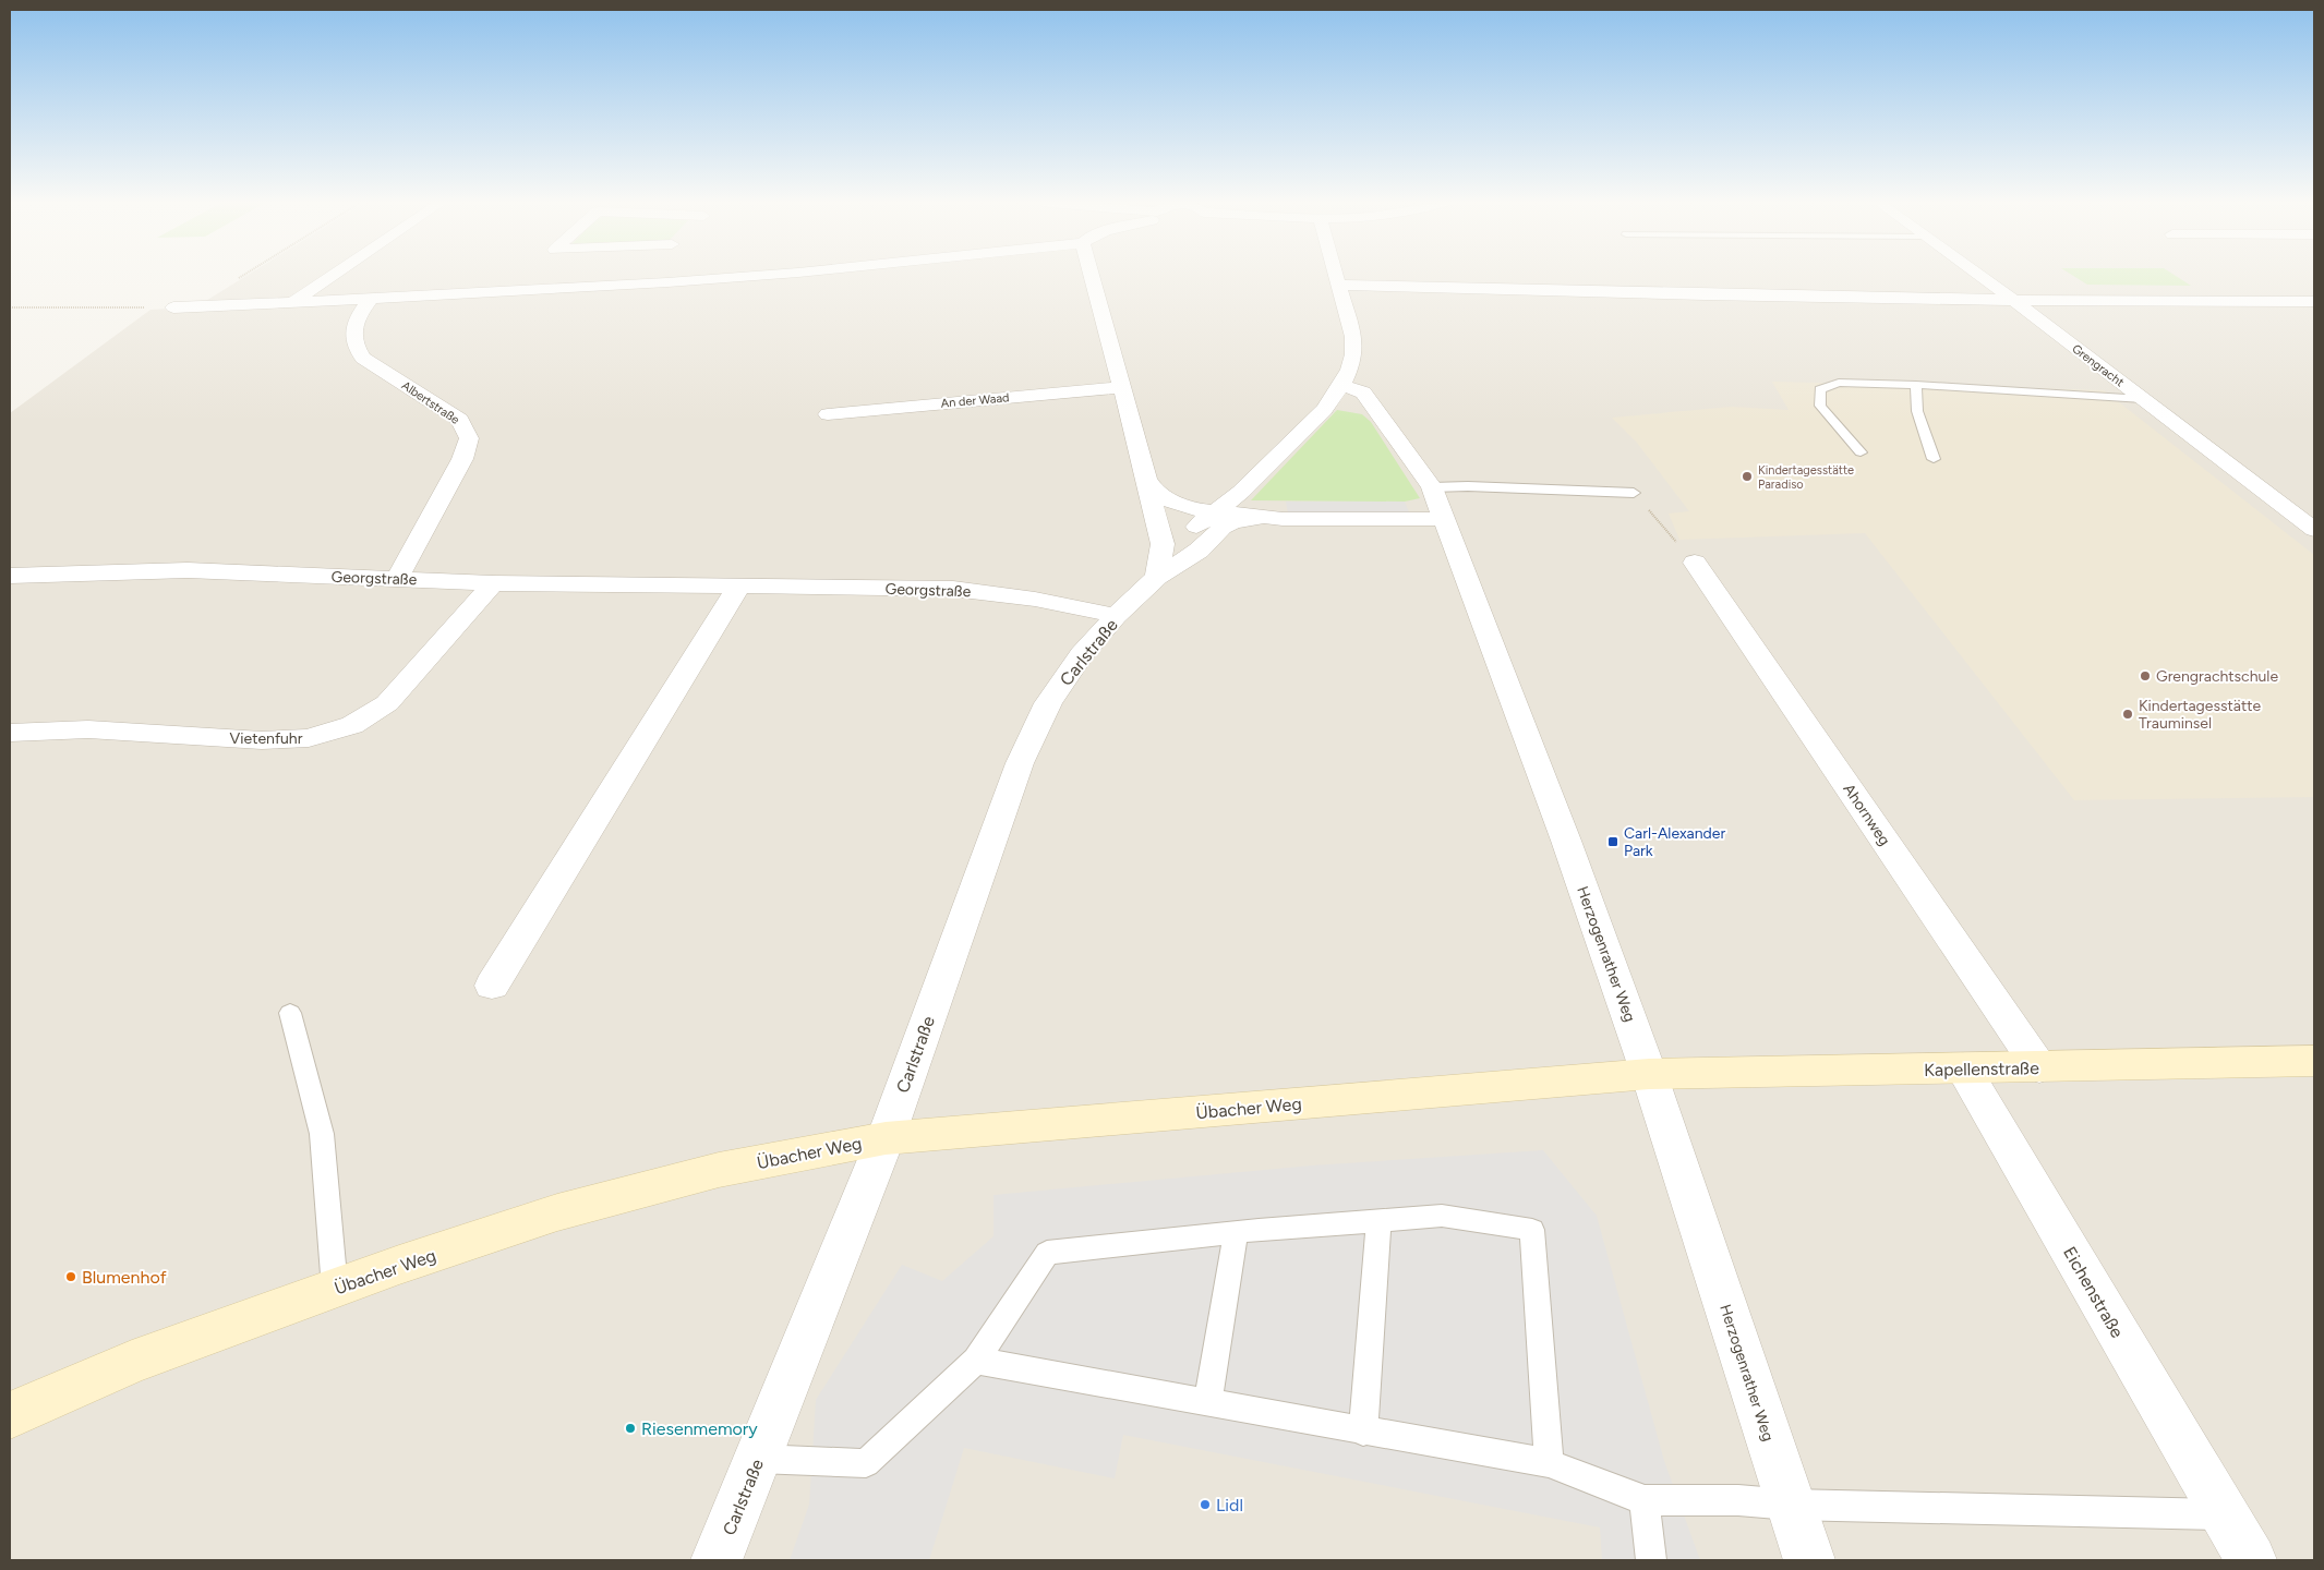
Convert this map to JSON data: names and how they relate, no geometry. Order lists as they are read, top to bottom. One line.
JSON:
{"streets":{"street":["Grengracht","An der Waad","Albertstraße","Georgstraße","Carlstraße","Vietenfuhr","Ahornweg","Herzogenrather Weg","Kapellenstraße","Übacher Weg","Eichenstraße"]},"crossings":[["Albertstraße","Georgstraße"],["Georgstraße","Carlstraße"],["Georgstraße","Vietenfuhr"],["Carlstraße","Herzogenrather Weg"],["Carlstraße","Übacher Weg"],["Ahornweg","Kapellenstraße"],["Herzogenrather Weg","Kapellenstraße"],["Herzogenrather Weg","Übacher Weg"],["Kapellenstraße","Übacher Weg"],["Kapellenstraße","Eichenstraße"]],"places":{"other":["Kindertagesstätte Paradiso","Grengrachtschule","Kindertagesstätte Trauminsel","Blumenhof","Riesenmemory","Lidl"],"transit":["Carl-Alexander Park"]}}
